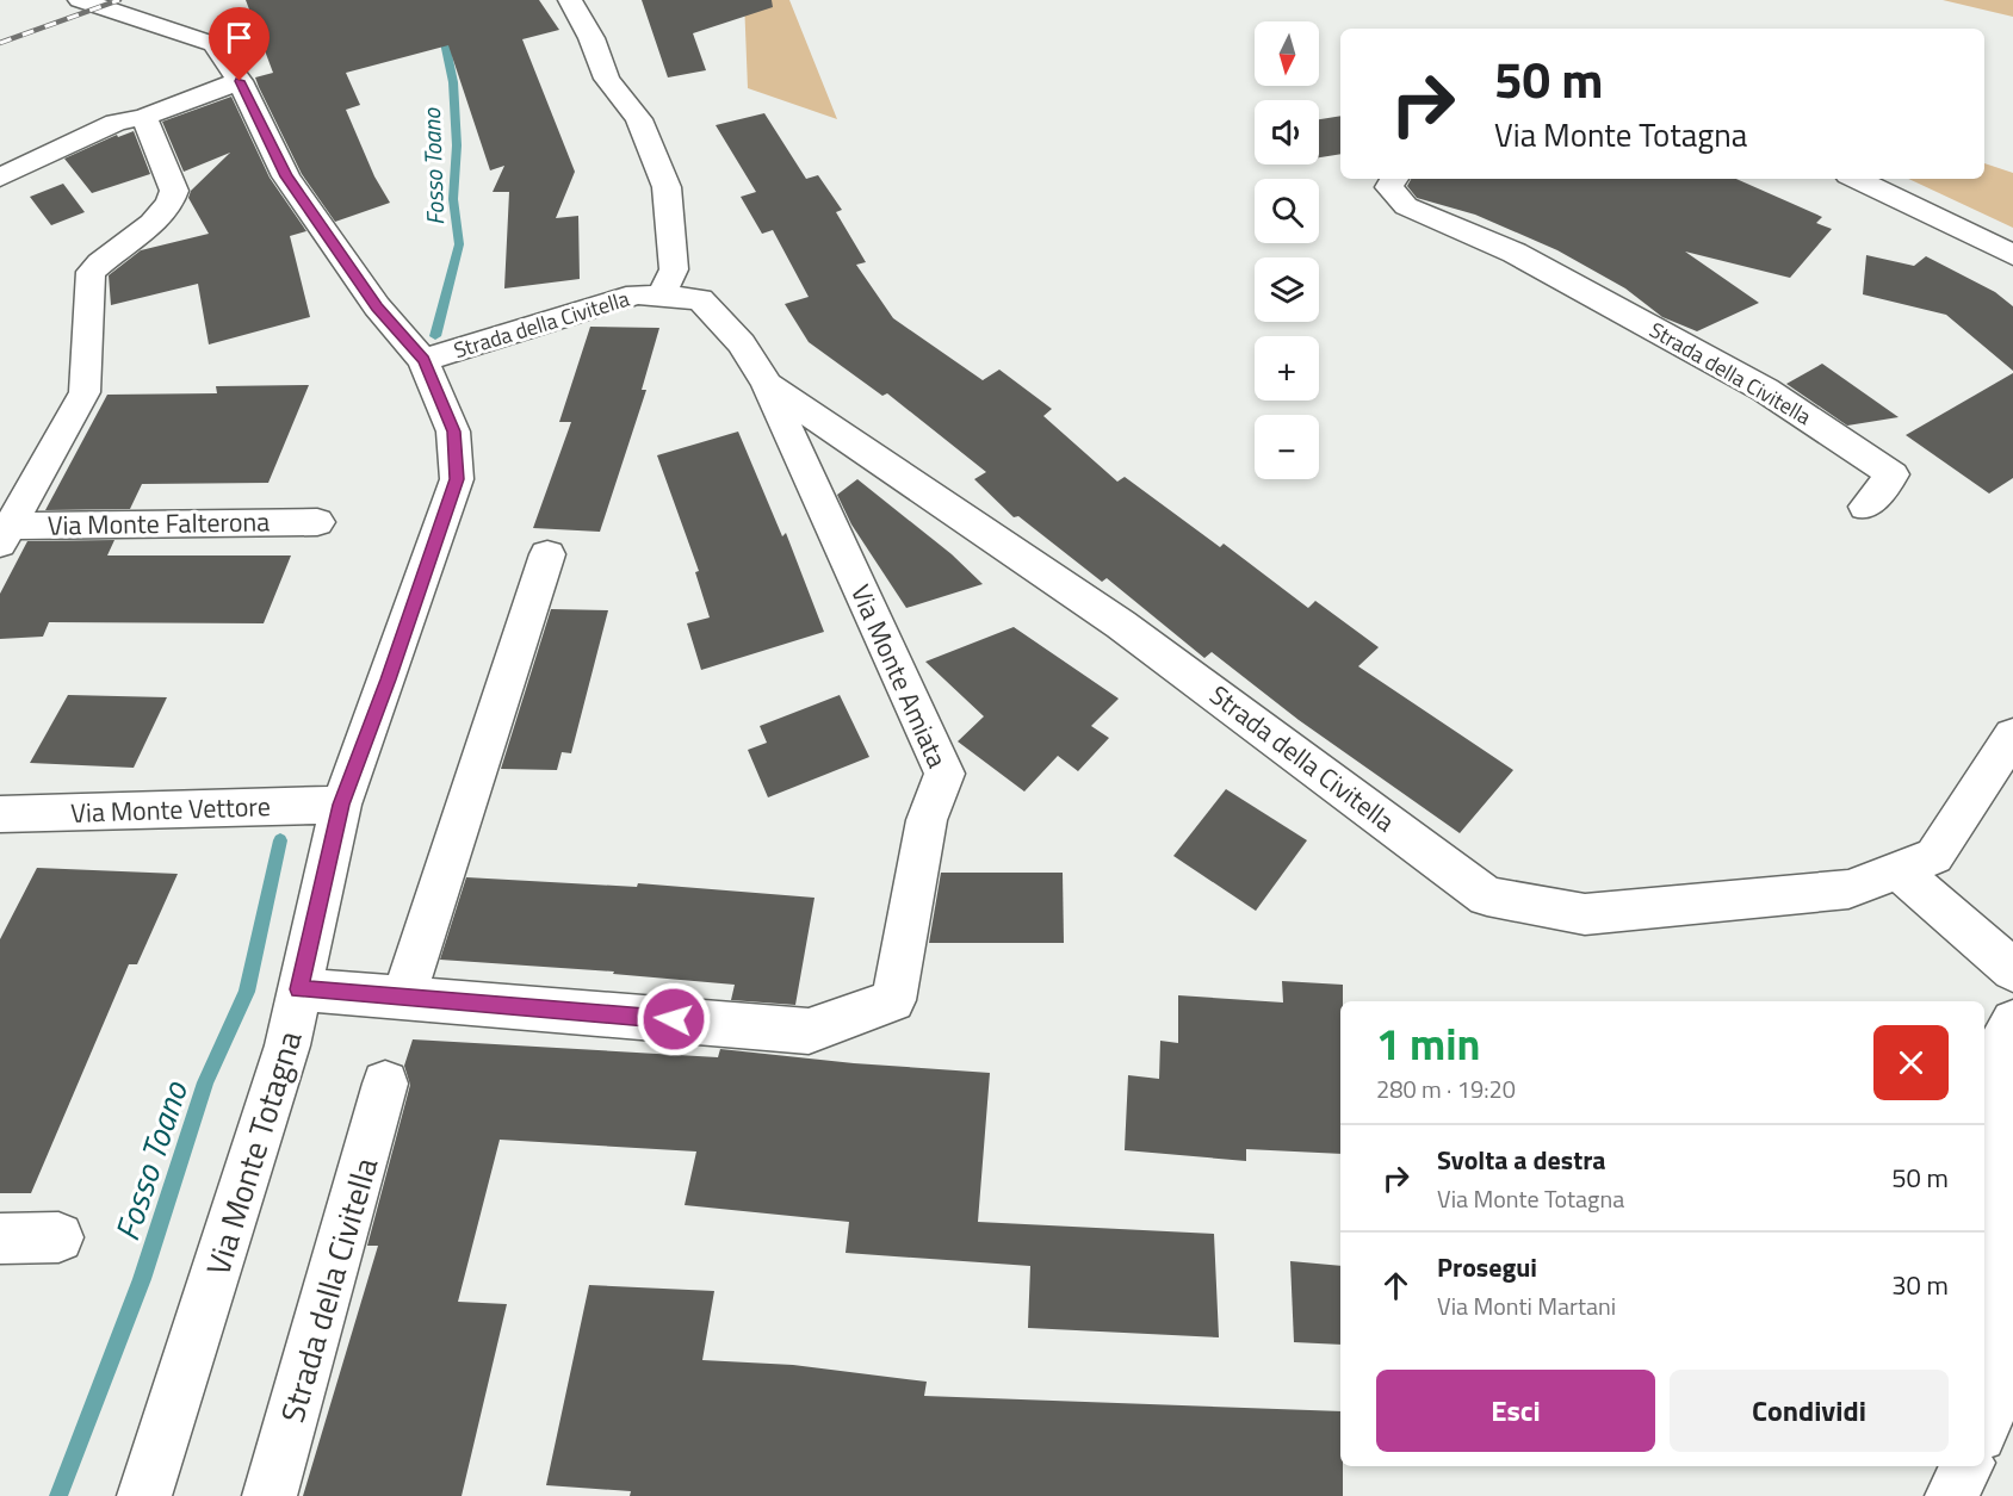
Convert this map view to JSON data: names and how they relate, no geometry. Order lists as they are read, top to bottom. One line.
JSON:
{"streets":{"street":["Strada della Civitella","Via Monte Falterona","Via Monte Amiata","Via Monte Vettore","Via Monte Totagna"]},"crossings":[["Strada della Civitella","Via Monte Amiata"],["Strada della Civitella","Via Monte Totagna"],["Via Monte Amiata","Via Monte Totagna"],["Via Monte Vettore","Via Monte Totagna"]],"water":["Fosso Toano"],"north":"bottom","page":{"map_buttons":["+","−"],"turn":["50 m","Via Monte Totagna"],"heading":["1 min","280 m · 19:20"],"list":[{"name":"Svolta a destra","note":"Via Monte Totagna","value":"50 m"},{"name":"Prosegui","note":"Via Monti Martani","value":"30 m"}],"buttons":["Esci","Condividi"]}}
